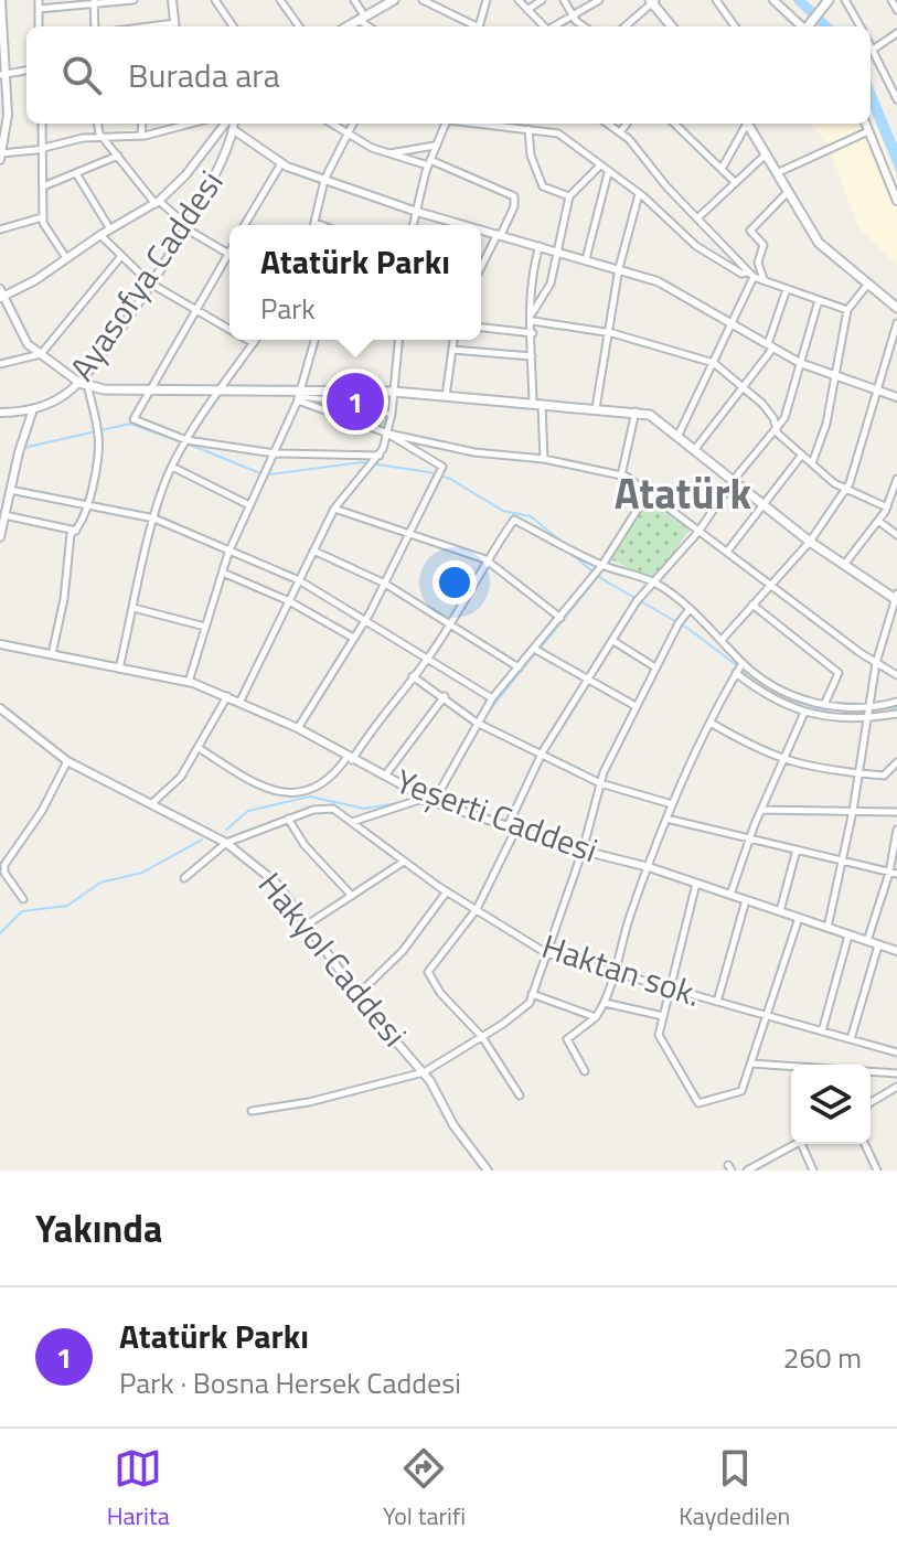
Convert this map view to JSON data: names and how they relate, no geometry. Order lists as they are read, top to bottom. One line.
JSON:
{"streets":{"street":["Ayasofya Caddesi","Yeşerti Caddesi","Hakyol Caddesi","Haktan sok."]},"crossings":[["Hakyol Caddesi","Haktan sok."]],"districts":["Atatürk"],"page":{"search":"Burada ara","popup":["Atatürk Parkı","Park"],"pins":"1","heading":"Yakında","list":[{"mark":"1","name":"Atatürk Parkı","note":"Park · Bosna Hersek Caddesi","value":"260 m"}],"nav":["Harita","Yol tarifi","Kaydedilen"]}}
